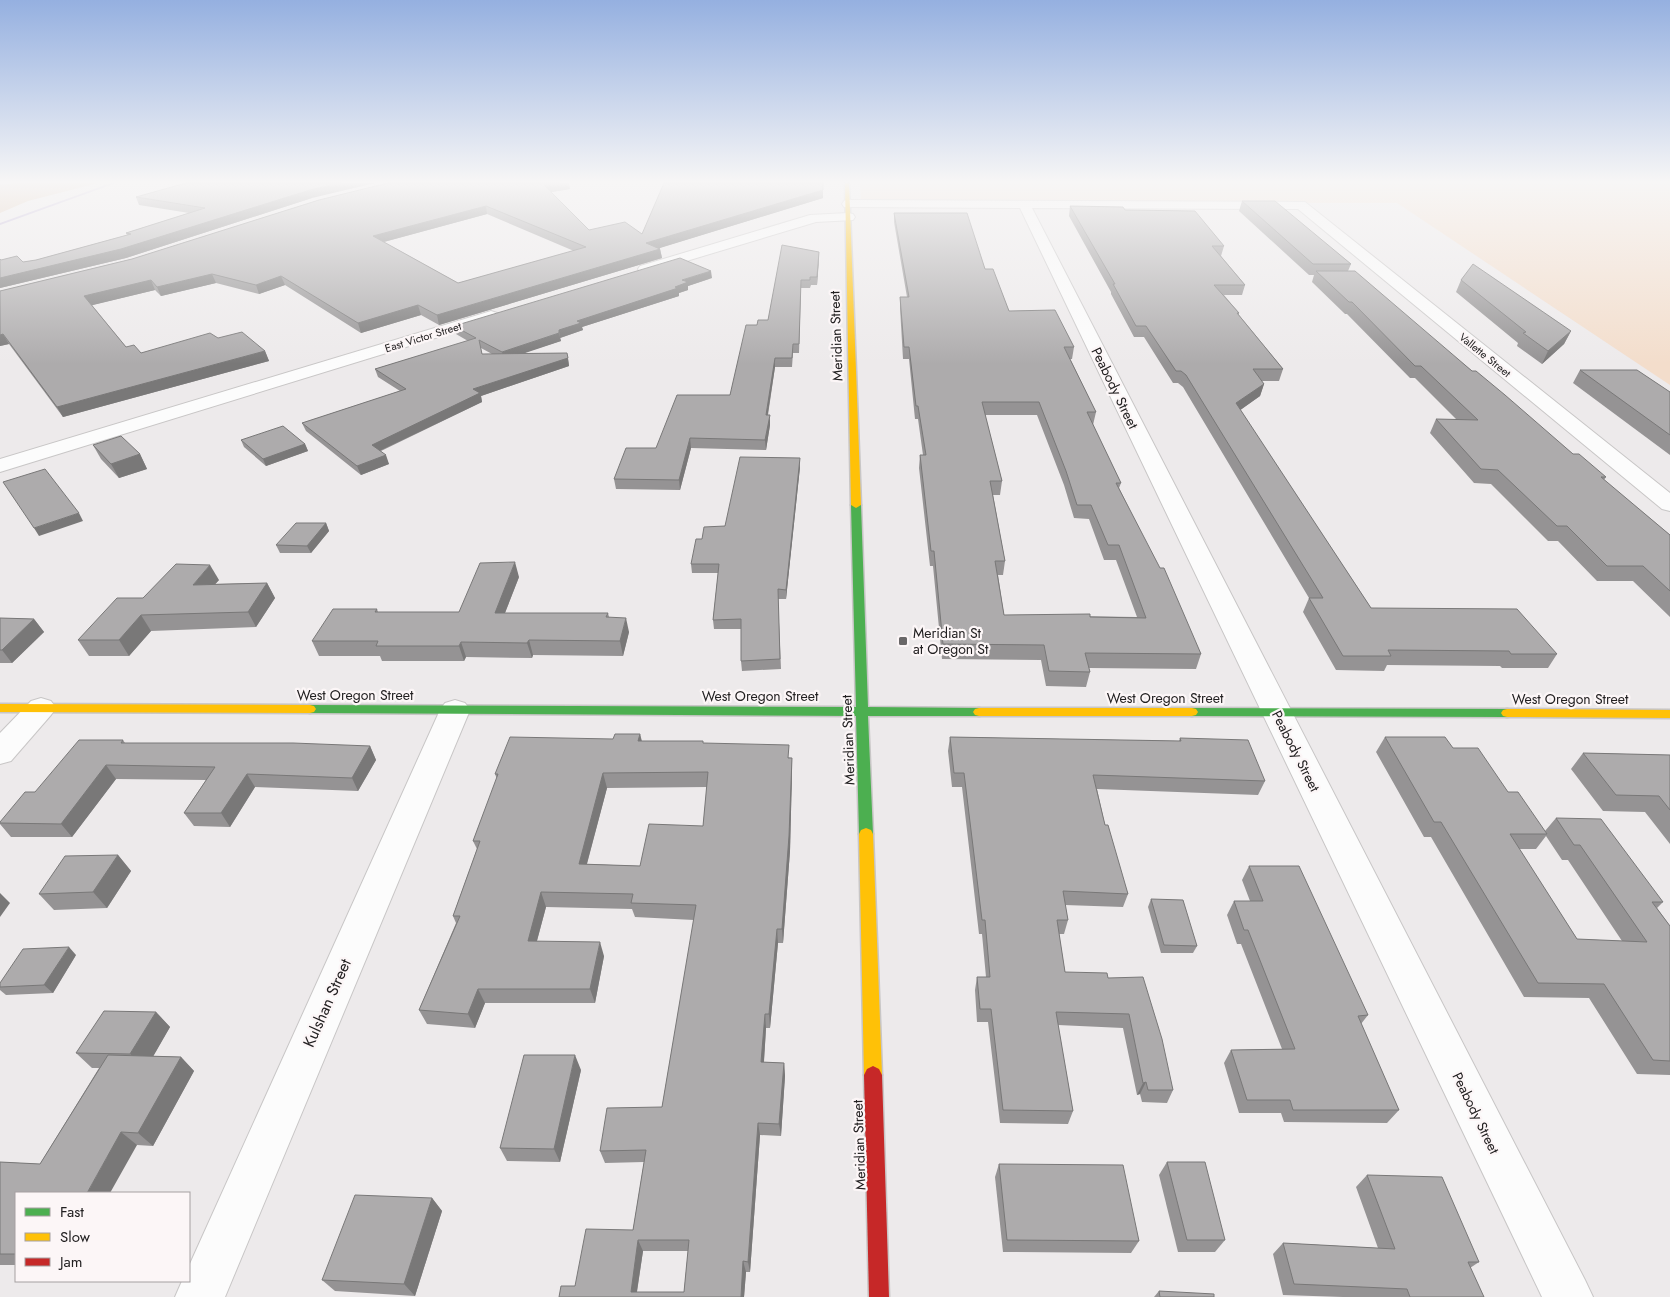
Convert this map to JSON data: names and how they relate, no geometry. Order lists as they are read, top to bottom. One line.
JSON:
{"streets":{"main road":["Meridian Street","West Oregon Street"],"street":["East Victor Street","Vallette Street","Peabody Street","Kulshan Street"]},"crossings":[["Meridian Street","West Oregon Street"],["Peabody Street","West Oregon Street"],["West Oregon Street","Kulshan Street"]],"places":{"transit":["Meridian St at Oregon St"]},"legend":["Fast","Slow","Jam"]}
